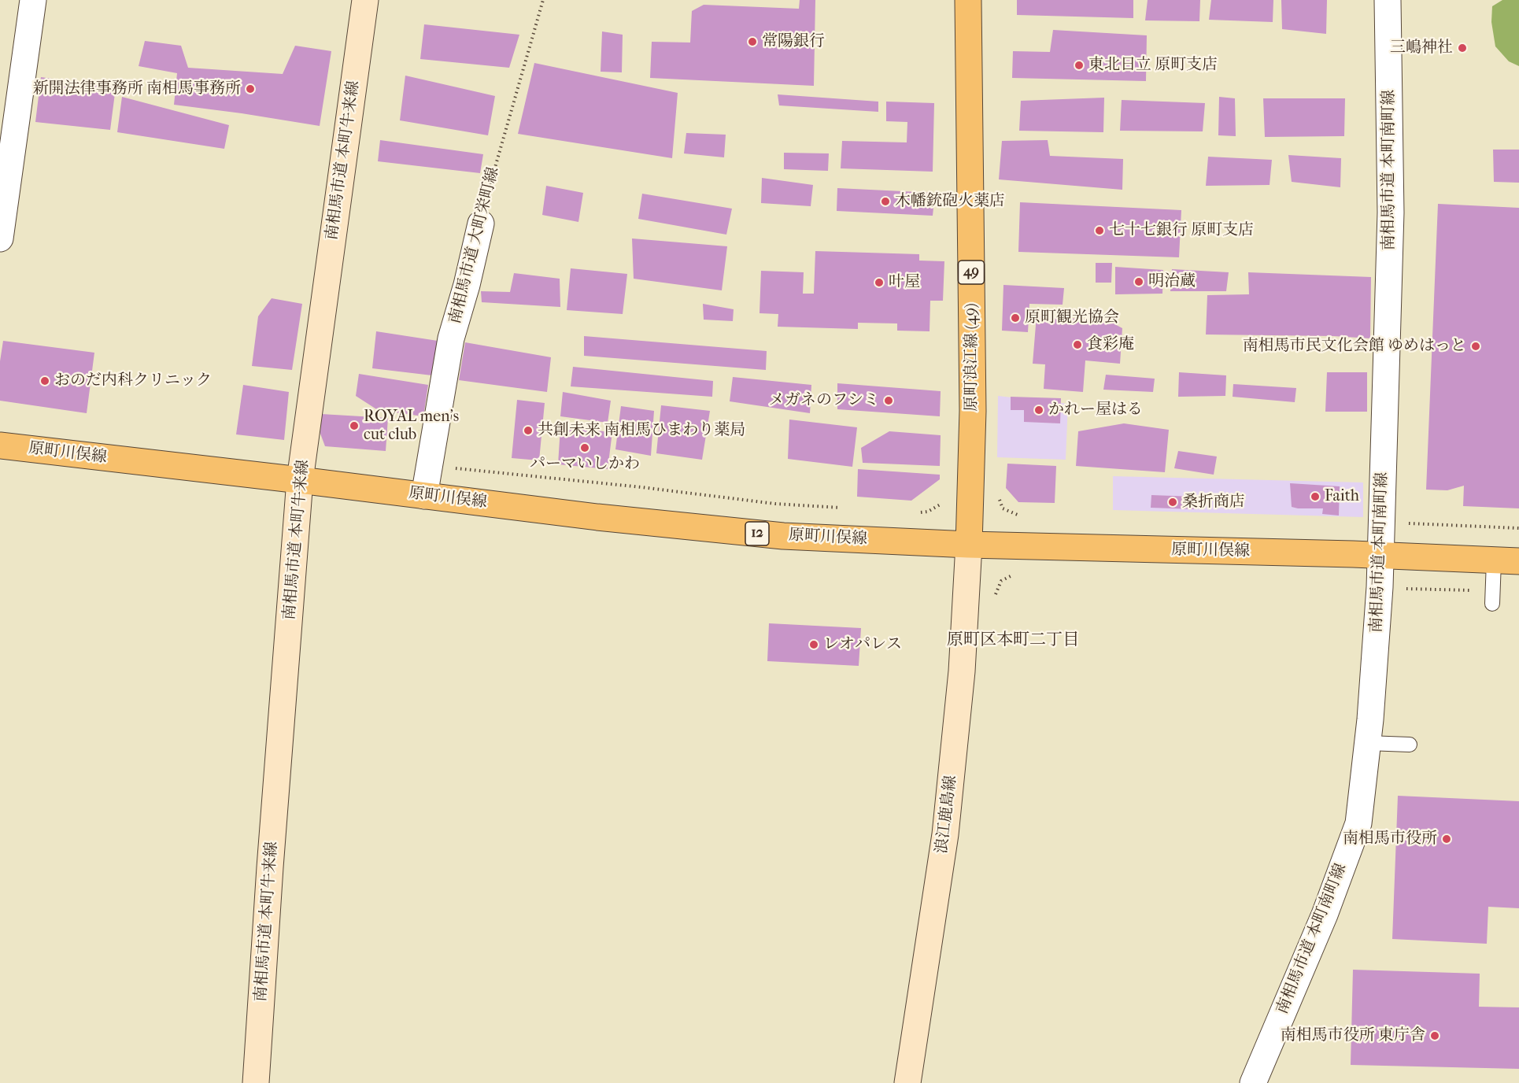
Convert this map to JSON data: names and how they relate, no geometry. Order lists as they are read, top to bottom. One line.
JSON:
{"streets":{"main road":["49","原町浪江線 (49)","原町川俣線","12"],"street":["南相馬市道 本町牛来線","南相馬市道 本町南町線","南相馬市道 大町栄町線","浪江鹿島線"]},"crossings":[["南相馬市道 本町牛来線","原町川俣線"],["南相馬市道 本町南町線","原町川俣線"],["南相馬市道 大町栄町線","原町川俣線"],["原町浪江線 (49)","原町川俣線"],["原町浪江線 (49)","浪江鹿島線"],["原町川俣線","浪江鹿島線"]],"districts":["原町区本町二丁目"],"places":["常陽銀行","三嶋神社","東北日立 原町支店","新開法律事務所 南相馬事務所","木幡銃砲火薬店","七十七銀行 原町支店","明治蔵","叶屋","原町観光協会","食彩庵","南相馬市民文化会館 ゆめはっと","おのだ内科クリニック","メガネのフシミ","かれー屋はる","ROYAL men's cut club","共創未来 南相馬ひまわり薬局","パーマいしかわ","Faith","桑折商店","レオパレス","南相馬市役所","南相馬市役所 東庁舎"]}
